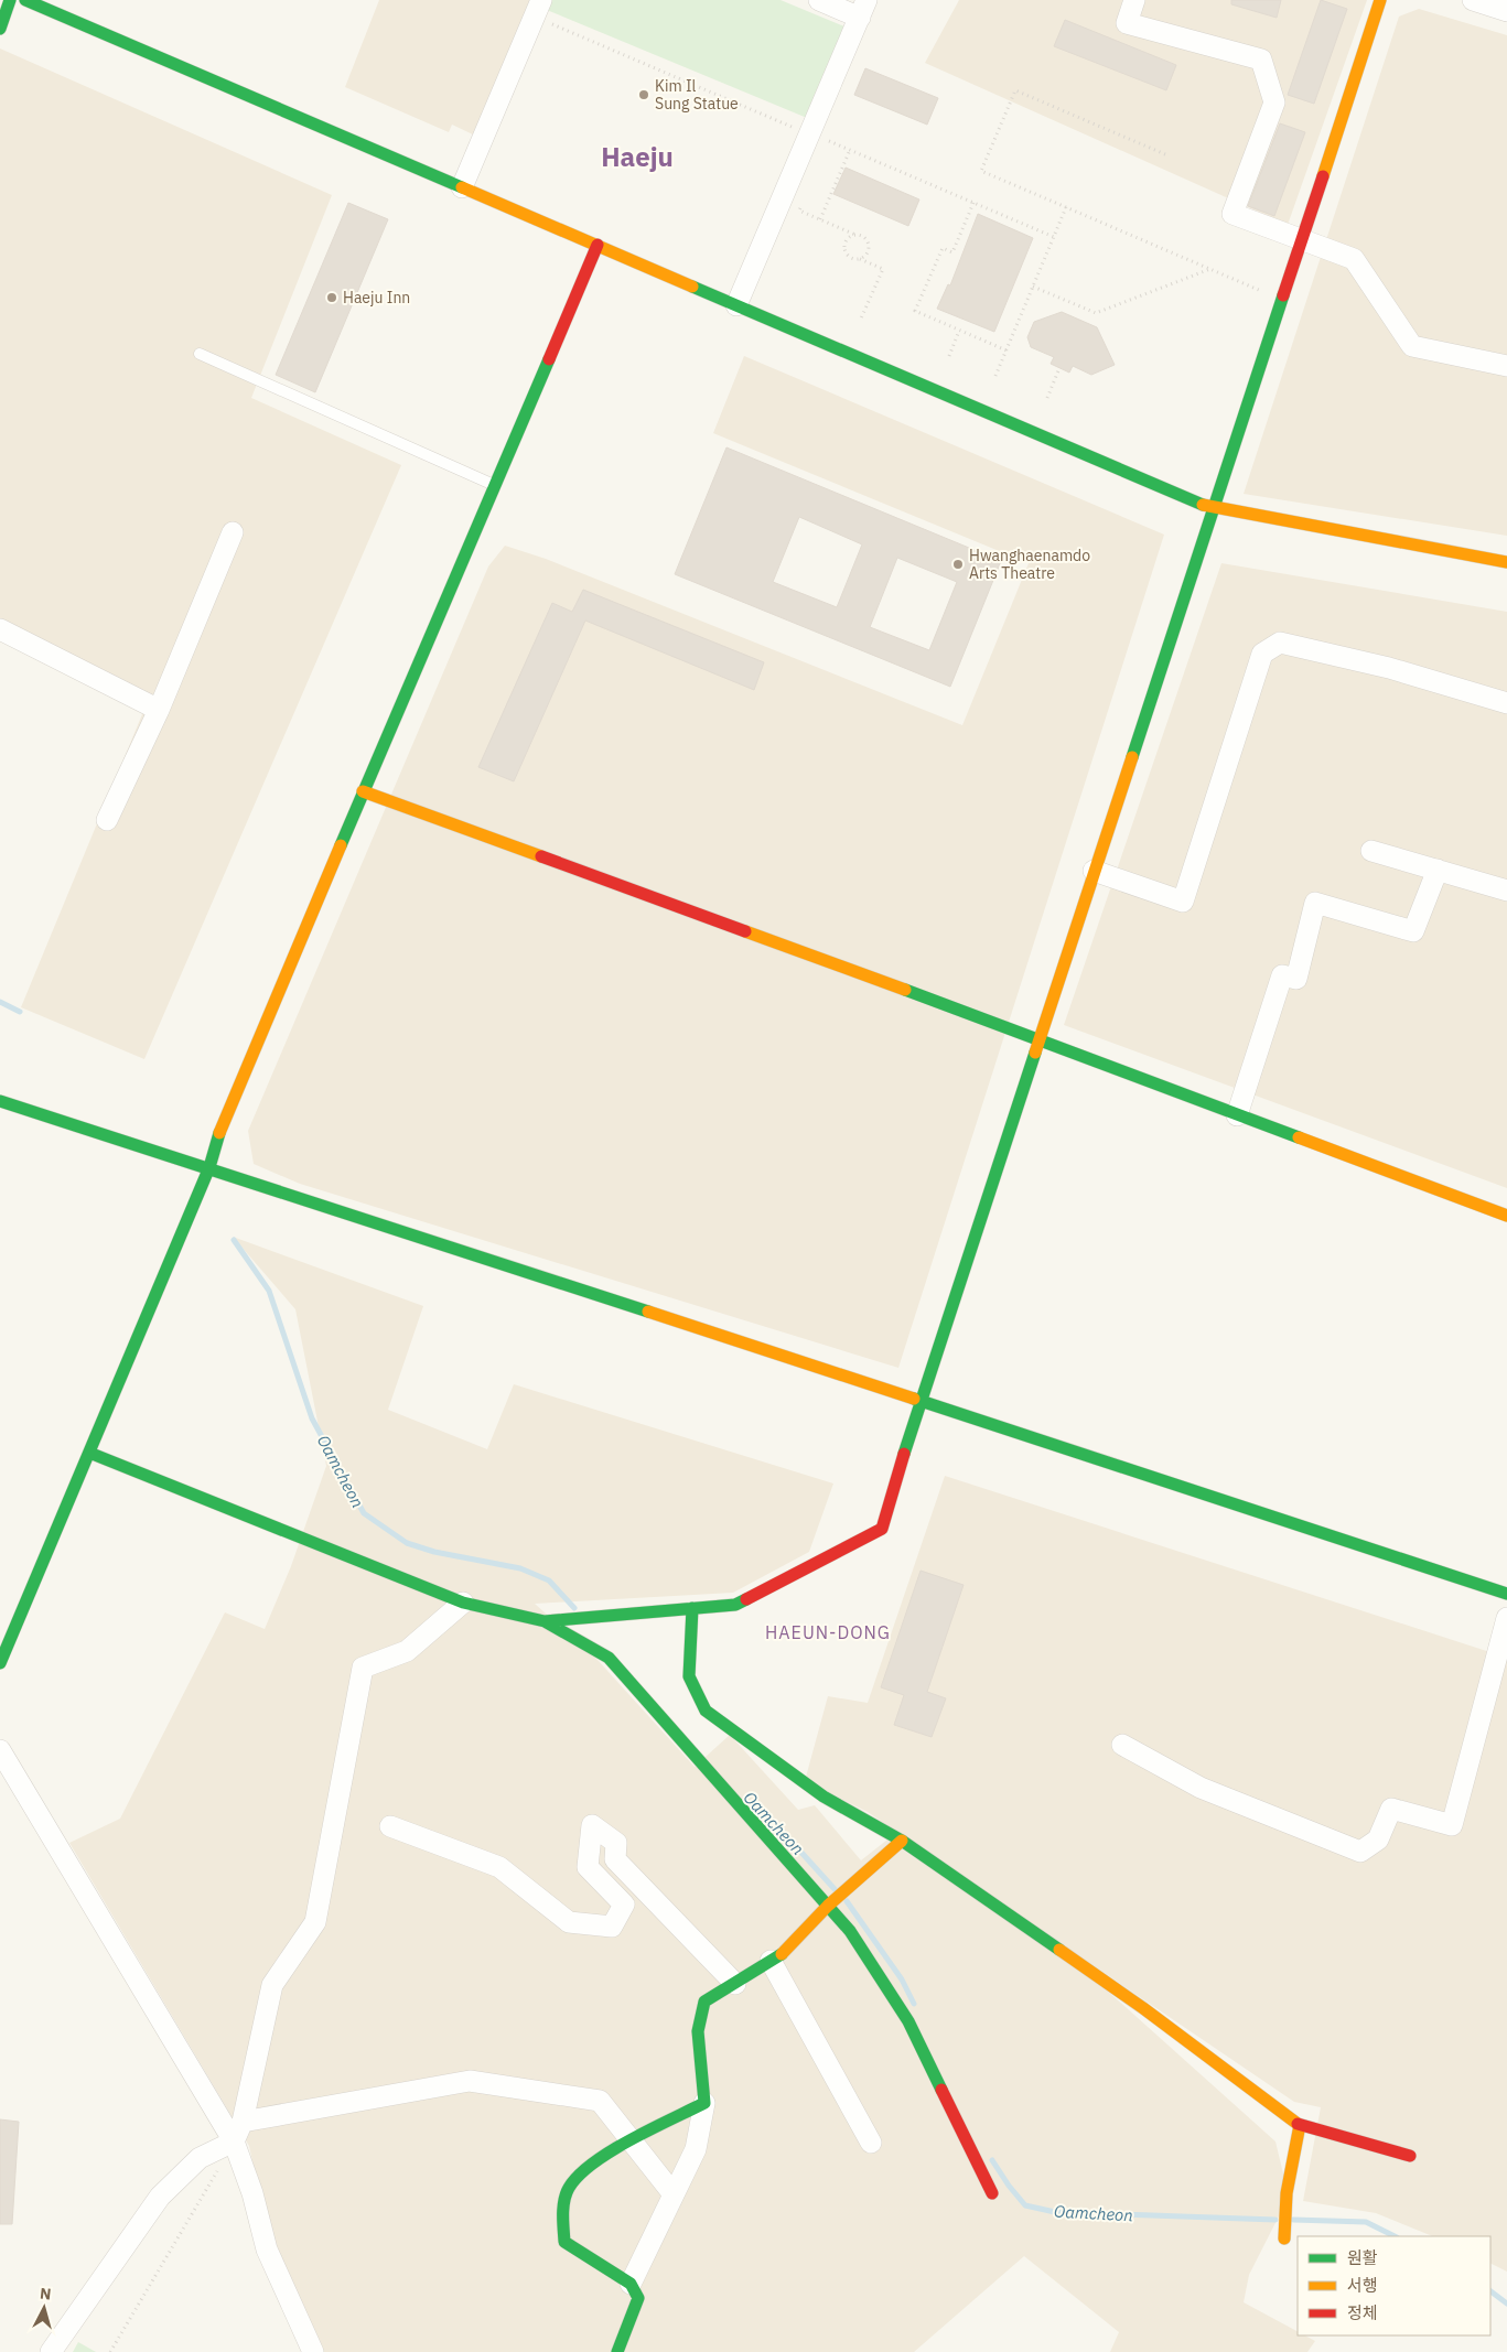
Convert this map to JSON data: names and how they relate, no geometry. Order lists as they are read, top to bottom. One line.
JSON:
{"districts":["Haeju","HAEUN-DONG"],"water":["Oamcheon"],"places":["Kim Il Sung Statue","Haeju Inn","Hwanghaenamdo Arts Theatre"],"legend":["원활","서행","정체"],"north":"top"}
